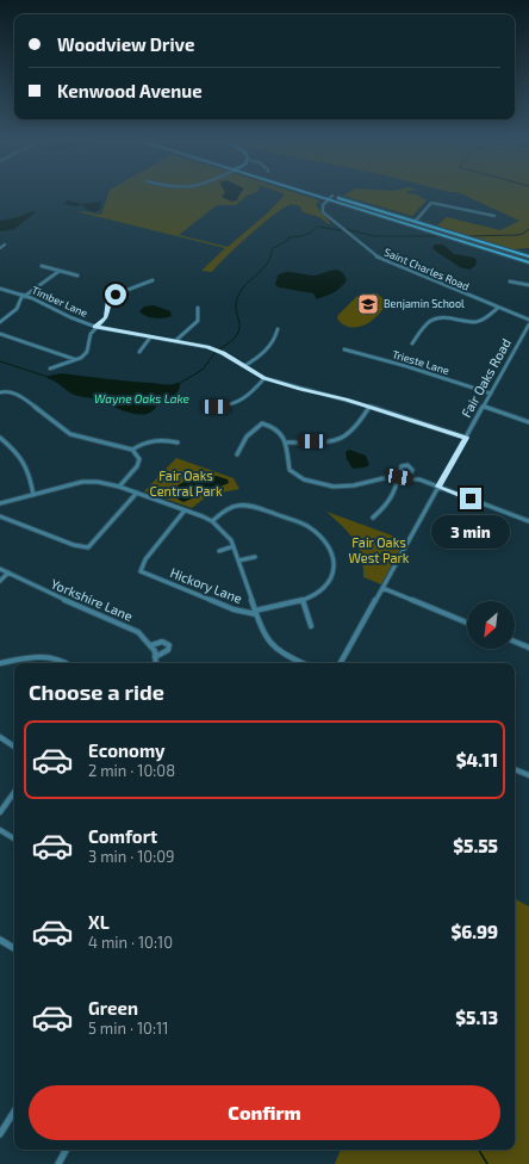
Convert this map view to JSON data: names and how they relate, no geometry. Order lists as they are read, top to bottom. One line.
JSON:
{"streets":{"street":["Saint Charles Road","Timber Lane","Trieste Lane","Fair Oaks Road","Hickory Lane","Yorkshire Lane"]},"crossings":[["Timber Lane","Fair Oaks Road"],["Trieste Lane","Fair Oaks Road"]],"water":["Wayne Oaks Lake"],"parks":["Fair Oaks Central Park","Fair Oaks West Park"],"places":{"school or university":["Benjamin School"]},"north":"bottom left","page":{"banner":["Woodview Drive","Kenwood Avenue"],"bubble":"3 min","heading":"Choose a ride","list":[{"name":"Economy","note":"2 min · 10:08","value":"$4.11"},{"name":"Comfort","note":"3 min · 10:09","value":"$5.55"},{"name":"XL","note":"4 min · 10:10","value":"$6.99"},{"name":"Green","note":"5 min · 10:11","value":"$5.13"}],"buttons":"Confirm"}}
